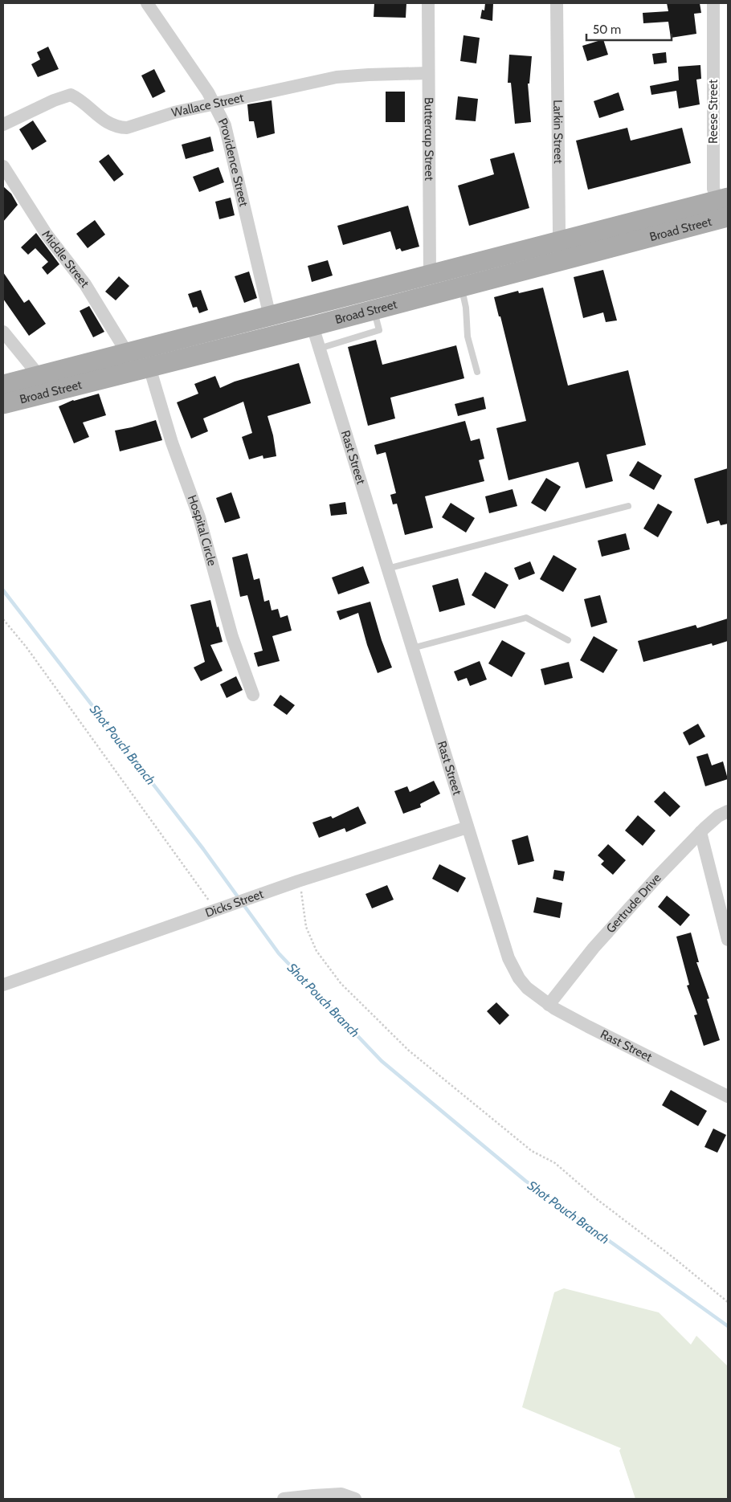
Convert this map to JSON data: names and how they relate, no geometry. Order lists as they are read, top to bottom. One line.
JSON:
{"streets":{"main road":["Broad Street"],"street":["Wallace Street","Reese Street","Larkin Street","Buttercup Street","Providence Street","Middle Street","Rast Street","Hospital Circle","Dicks Street","Gertrude Drive"]},"crossings":[["Wallace Street","Buttercup Street"],["Wallace Street","Providence Street"],["Reese Street","Broad Street"],["Larkin Street","Broad Street"],["Buttercup Street","Broad Street"],["Providence Street","Broad Street"],["Broad Street","Middle Street"],["Broad Street","Rast Street"],["Broad Street","Hospital Circle"],["Rast Street","Dicks Street"],["Rast Street","Gertrude Drive"]],"water":["Shot Pouch Branch"],"scale_bar":"50 m"}
